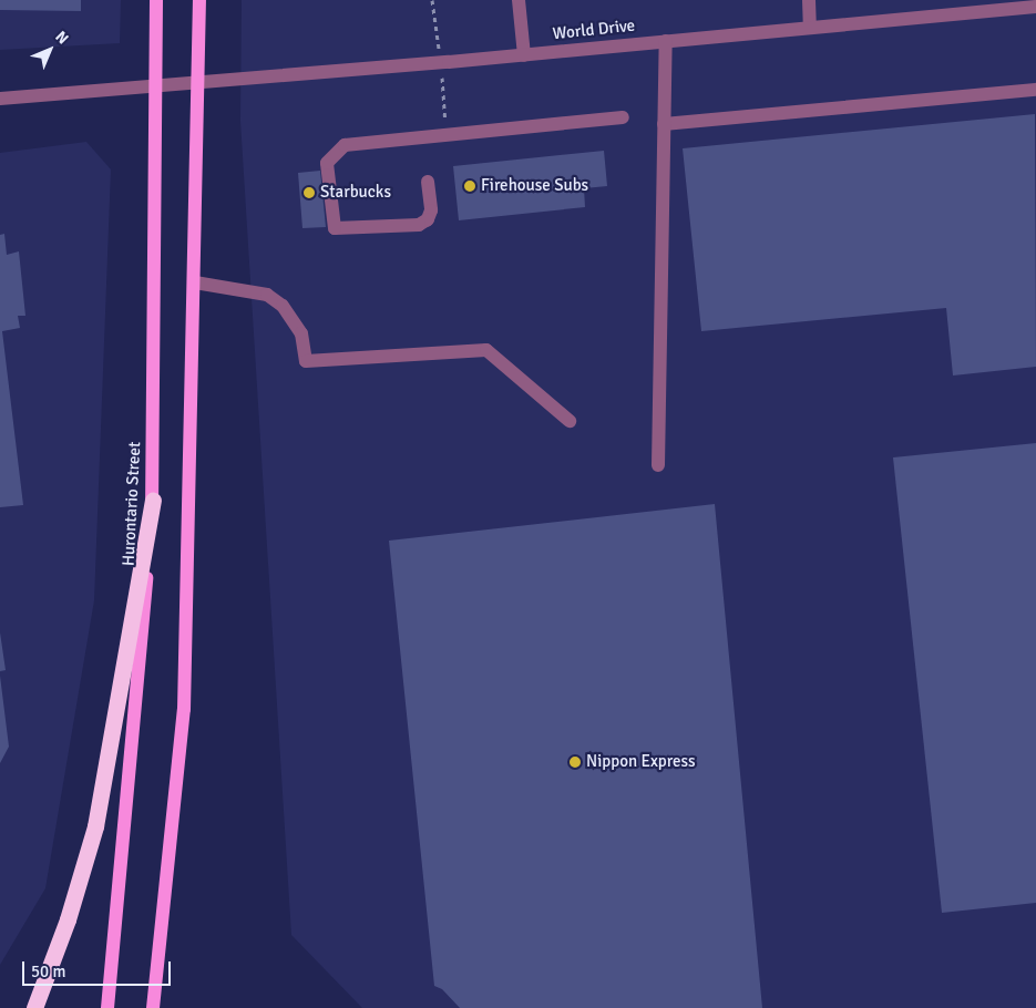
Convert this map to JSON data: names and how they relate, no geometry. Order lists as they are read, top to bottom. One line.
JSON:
{"streets":{"main road":["Hurontario Street"],"street":["World Drive"]},"crossings":[["World Drive","Hurontario Street"]],"places":["Firehouse Subs","Starbucks","Nippon Express"],"scale_bar":"50 m","north":"top right"}
